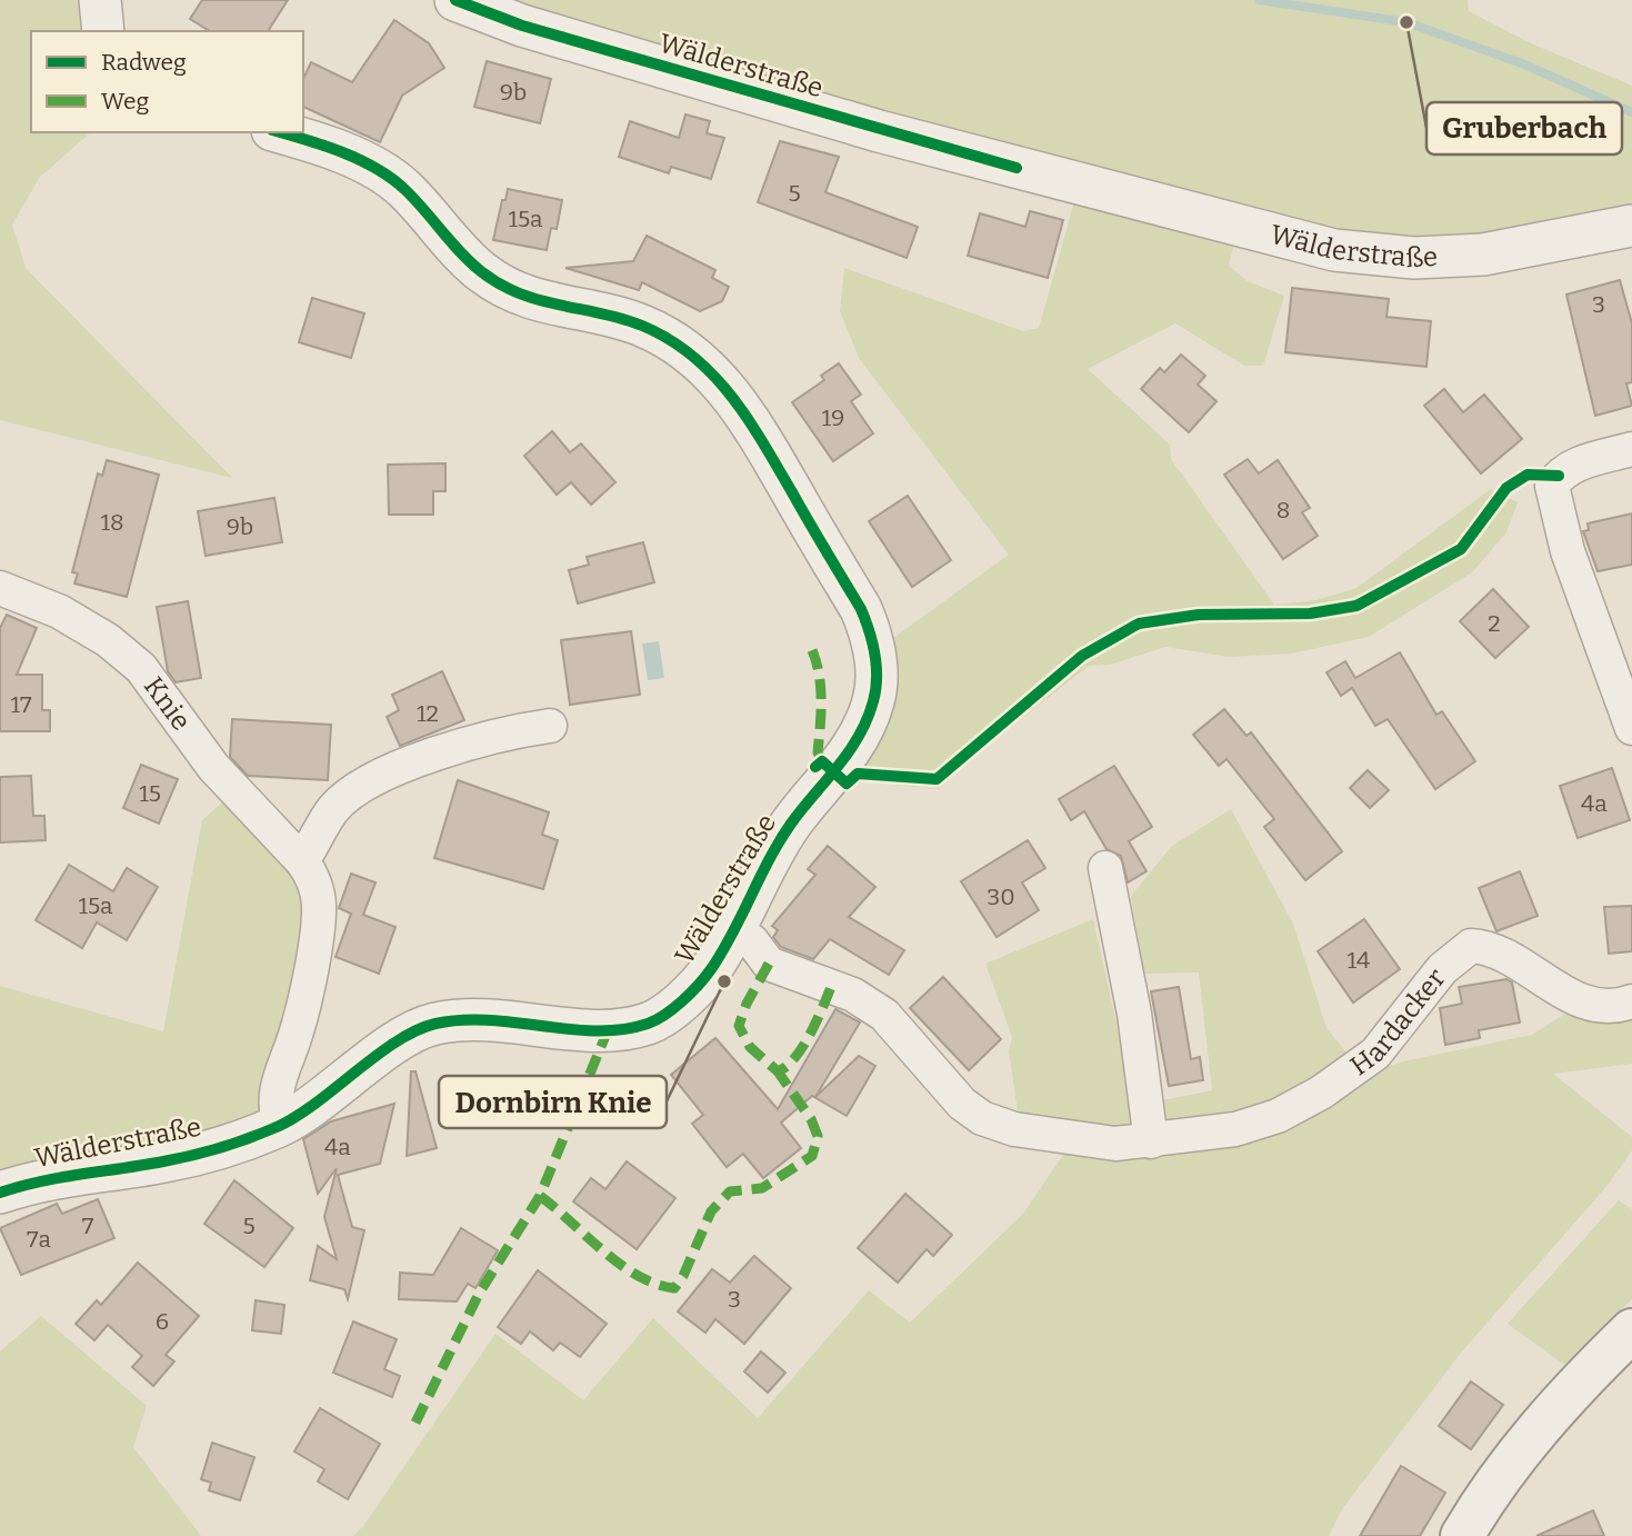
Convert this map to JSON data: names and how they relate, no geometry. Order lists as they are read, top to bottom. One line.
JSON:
{"streets":{"street":["Wälderstraße","Knie","Hardacker"]},"crossings":[["Wälderstraße","Knie"],["Wälderstraße","Hardacker"]],"places":["Gruberbach","Dornbirn Knie"],"house_numbers":["9b","5","15a","3","19","8","18","9b","2","17","12","15","4a","30","15a","14","4a","7","5","7a","3","6"],"legend":["Radweg","Weg"]}
